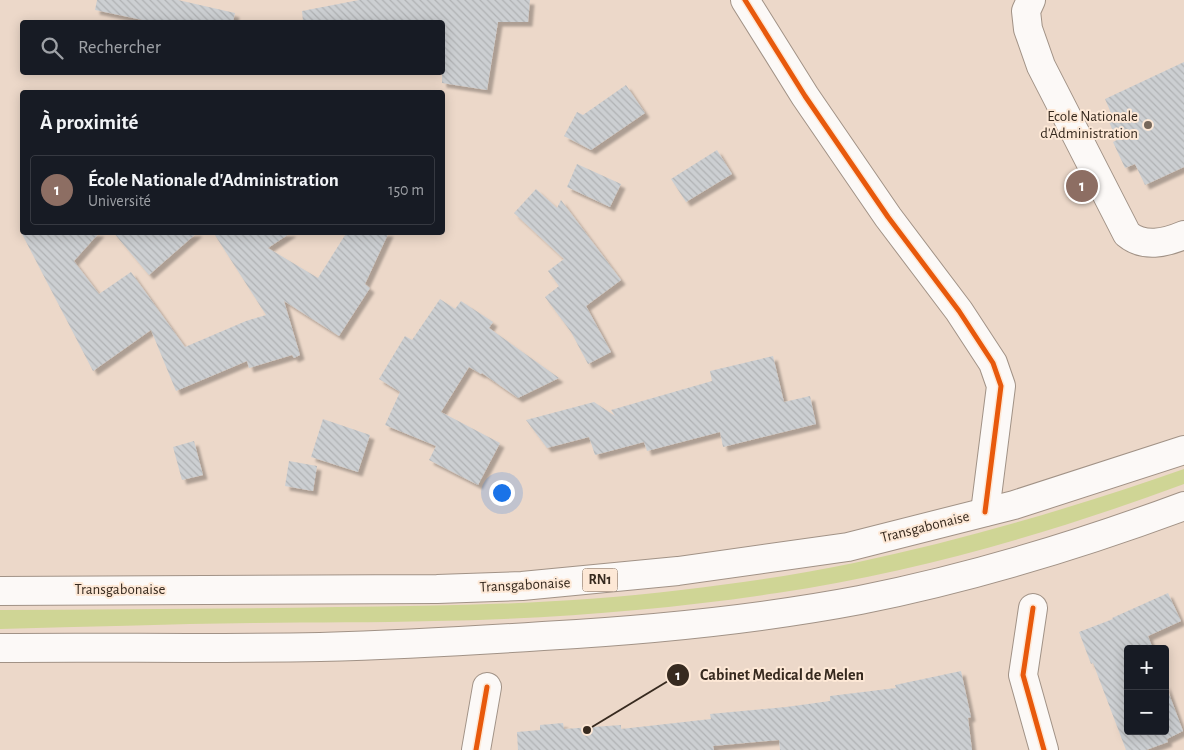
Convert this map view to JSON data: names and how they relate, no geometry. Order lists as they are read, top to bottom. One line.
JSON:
{"streets":{"main road":["Transgabonaise","RN1"]},"places":["Ecole Nationale d'Administration","Cabinet Medical de Melen"],"page":{"search":"Rechercher","heading":"À proximité","list":[{"mark":"1","name":"École Nationale d'Administration","note":"Université","value":"150 m"}],"pins":"1","map_buttons":["+","−"]}}
